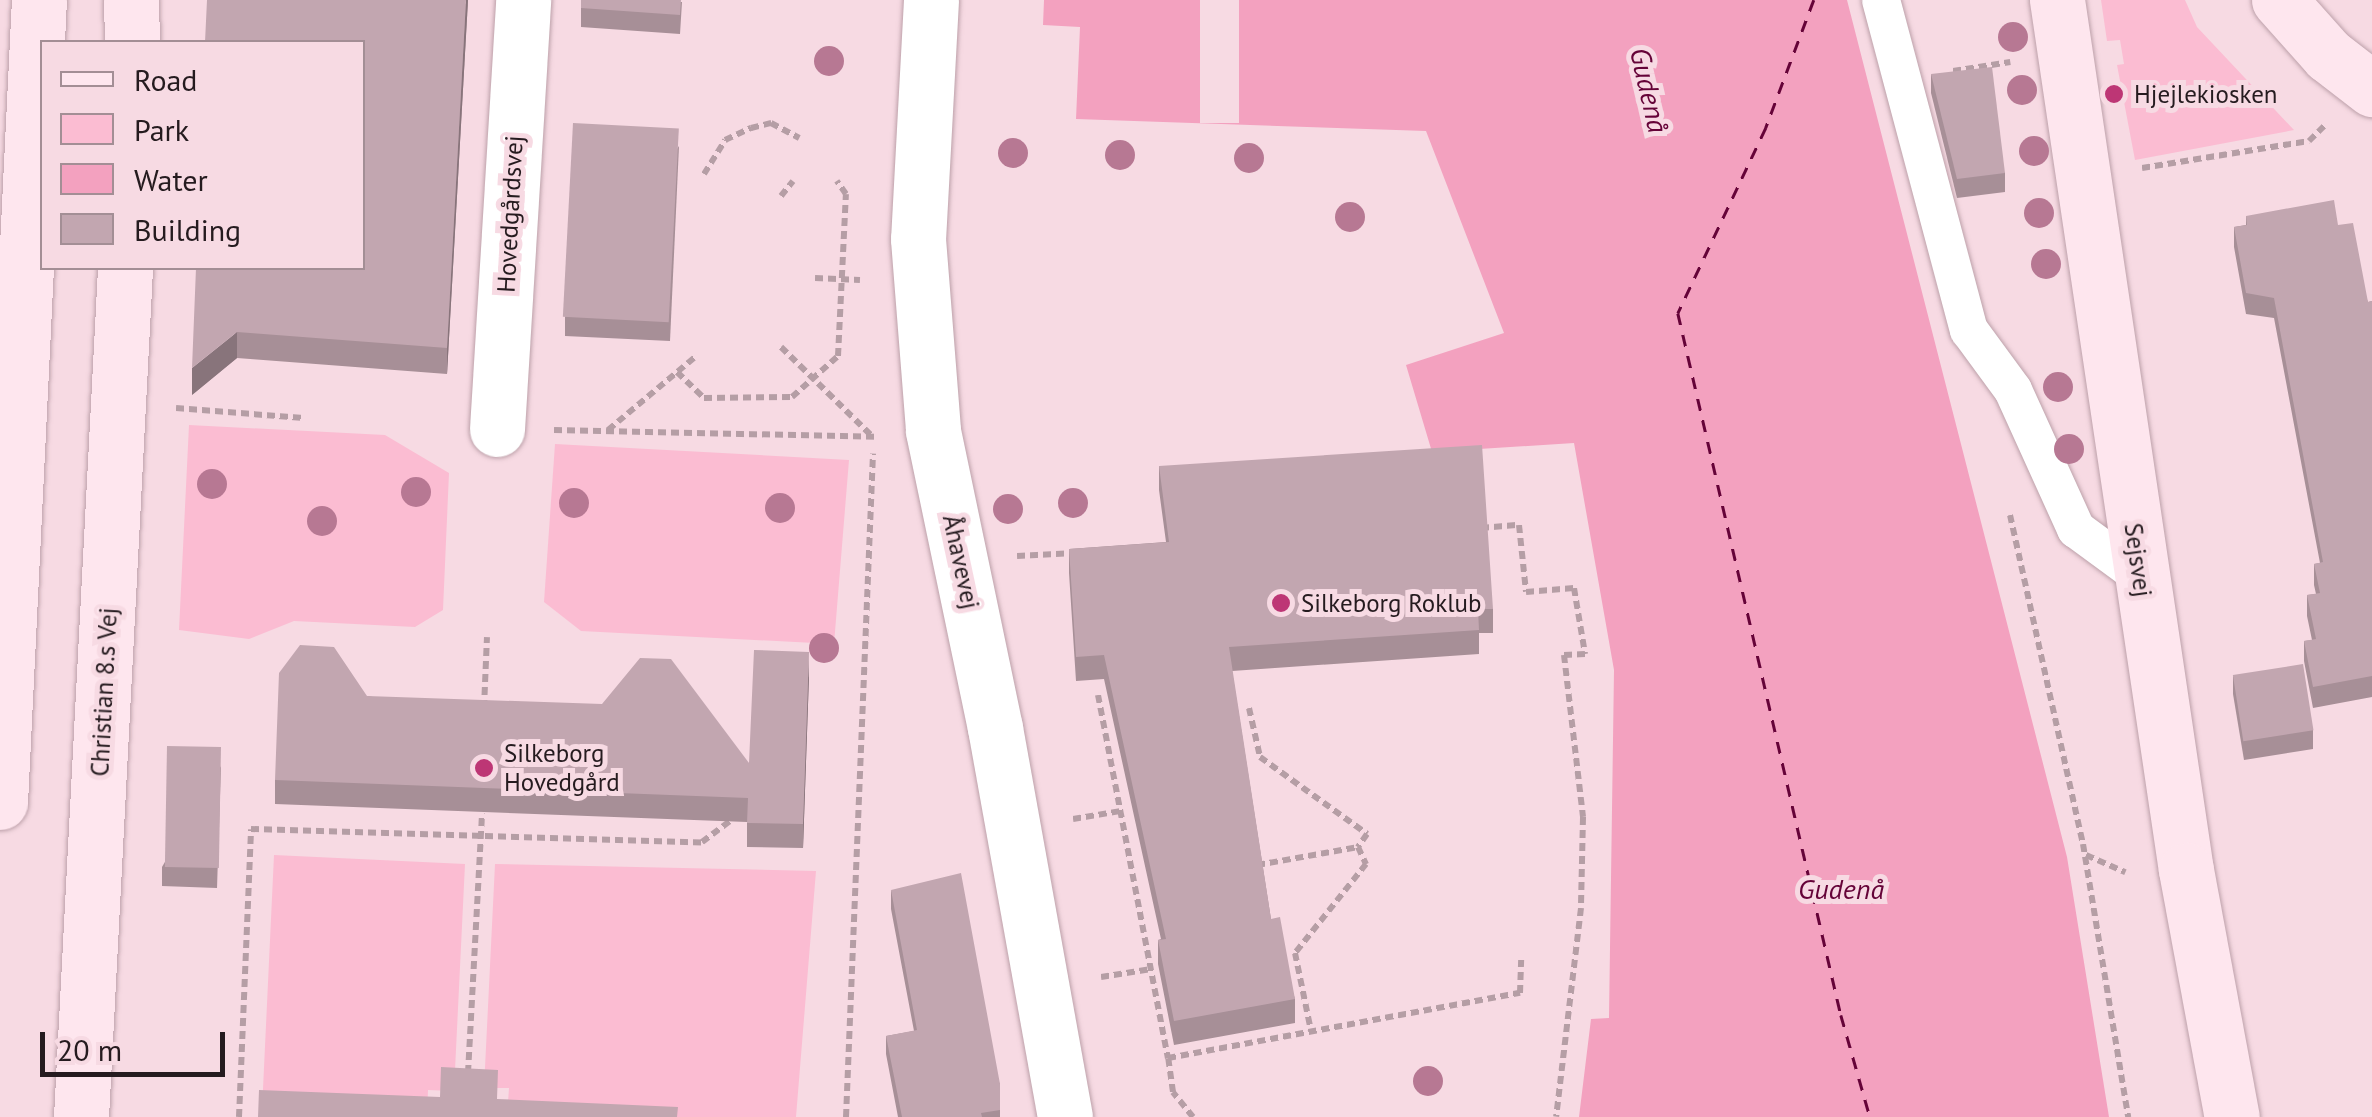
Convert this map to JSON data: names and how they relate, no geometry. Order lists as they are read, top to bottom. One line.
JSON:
{"streets":{"street":["Hovedgårdsvej","Sejsvej","Åhavevej","Christian 8.s Vej"]},"water":["Gudenå"],"places":["Hjejlekiosken","Silkeborg Roklub","Silkeborg Hovedgård"],"legend":["Road","Park","Water","Building"],"scale_bar":"20 m"}
